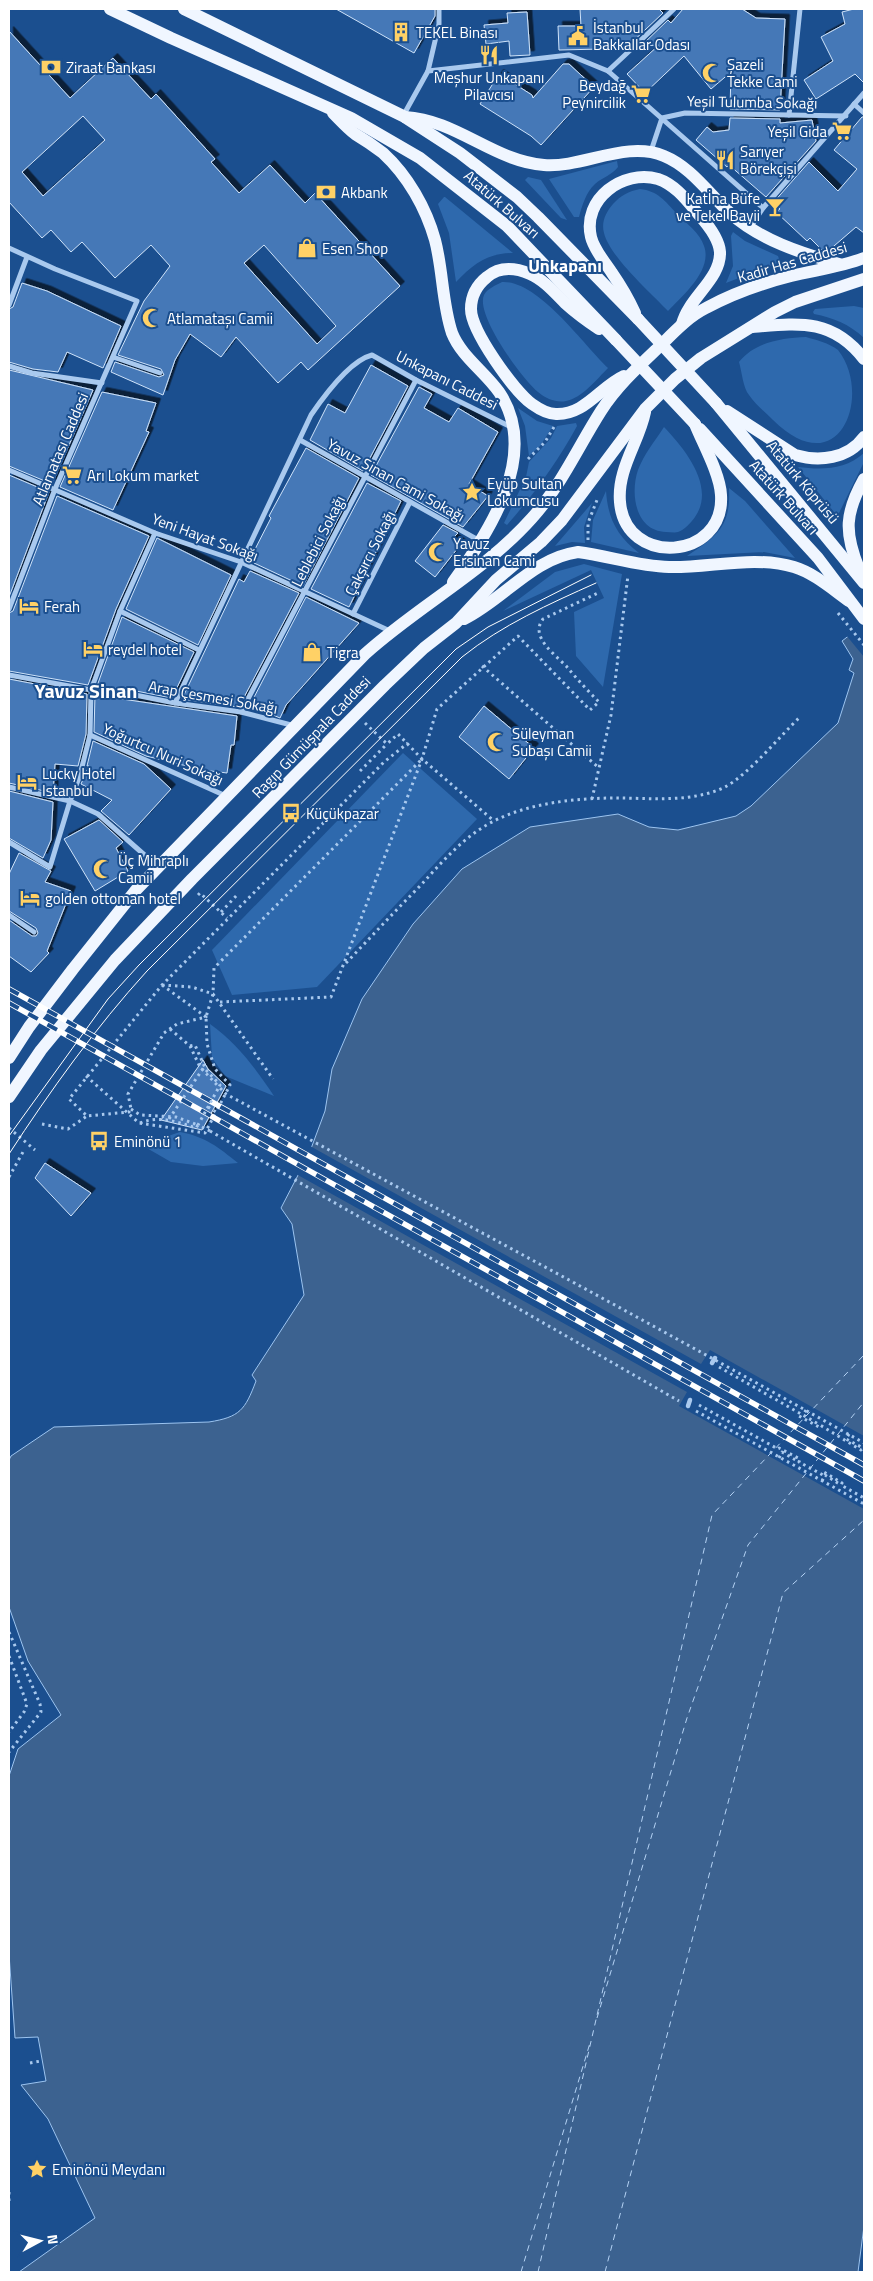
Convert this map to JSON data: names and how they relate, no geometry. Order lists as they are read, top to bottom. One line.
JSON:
{"streets":{"main road":["Atatürk Bulvarı","Kadir Has Caddesi","Atatürk Köprüsü","Ragıp Gümüşpala Caddesi"],"street":["Yeşil Tulumba Sokağı","Unkapanı Caddesi","Atlamatası Caddesi","Yavuz Sinan Cami Sokağı","Yeni Hayat Sokağı","Leblebici Sokağı","Çakşırcı Sokağı","Arap Çesmesi Sokağı","Yoğurtcu Nuri Sokağı"]},"crossings":[["Atatürk Bulvarı","Atatürk Köprüsü"],["Kadir Has Caddesi","Ragıp Gümüşpala Caddesi"],["Unkapanı Caddesi","Yavuz Sinan Cami Sokağı"],["Unkapanı Caddesi","Leblebici Sokağı"],["Atlamatası Caddesi","Yeni Hayat Sokağı"],["Yavuz Sinan Cami Sokağı","Leblebici Sokağı"],["Yavuz Sinan Cami Sokağı","Çakşırcı Sokağı"],["Yeni Hayat Sokağı","Leblebici Sokağı"],["Yeni Hayat Sokağı","Çakşırcı Sokağı"],["Yeni Hayat Sokağı","Ragıp Gümüşpala Caddesi"],["Leblebici Sokağı","Arap Çesmesi Sokağı"],["Arap Çesmesi Sokağı","Ragıp Gümüşpala Caddesi"],["Ragıp Gümüşpala Caddesi","Yoğurtcu Nuri Sokağı"]],"districts":["Unkapanı","Yavuz Sinan"],"places":{"building":["TEKEL Binası"],"public building":["İstanbul Bakkallar Odası"],"restaurant":["Meşhur Unkapanı Pilavcısı","Sarıyer Börekçişi"],"bank":["Ziraat Bankası","Akbank"],"mosque":["Şazeli Tekke Cami","Atlamataşı Camii","Yavuz Ersinan Cami","Süleyman Subaşı Camii","Üç Mihraplı Camii"],"supermarket":["Beydağ Peynircilik","Yeşil Gida","Arı Lokum market"],"bar":["Katİna Büfe ve Tekel Bayii"],"shop":["Esen Shop","Tigra"],"place":["Eyüp Sultan Lokumcusu","Eminönü Meydanı"],"hotel":["Ferah","reydel hotel","Lucky Hotel Istanbul","golden ottoman hotel"],"bus stop":["Küçükpazar","Eminönü 1"]},"north":"right"}
